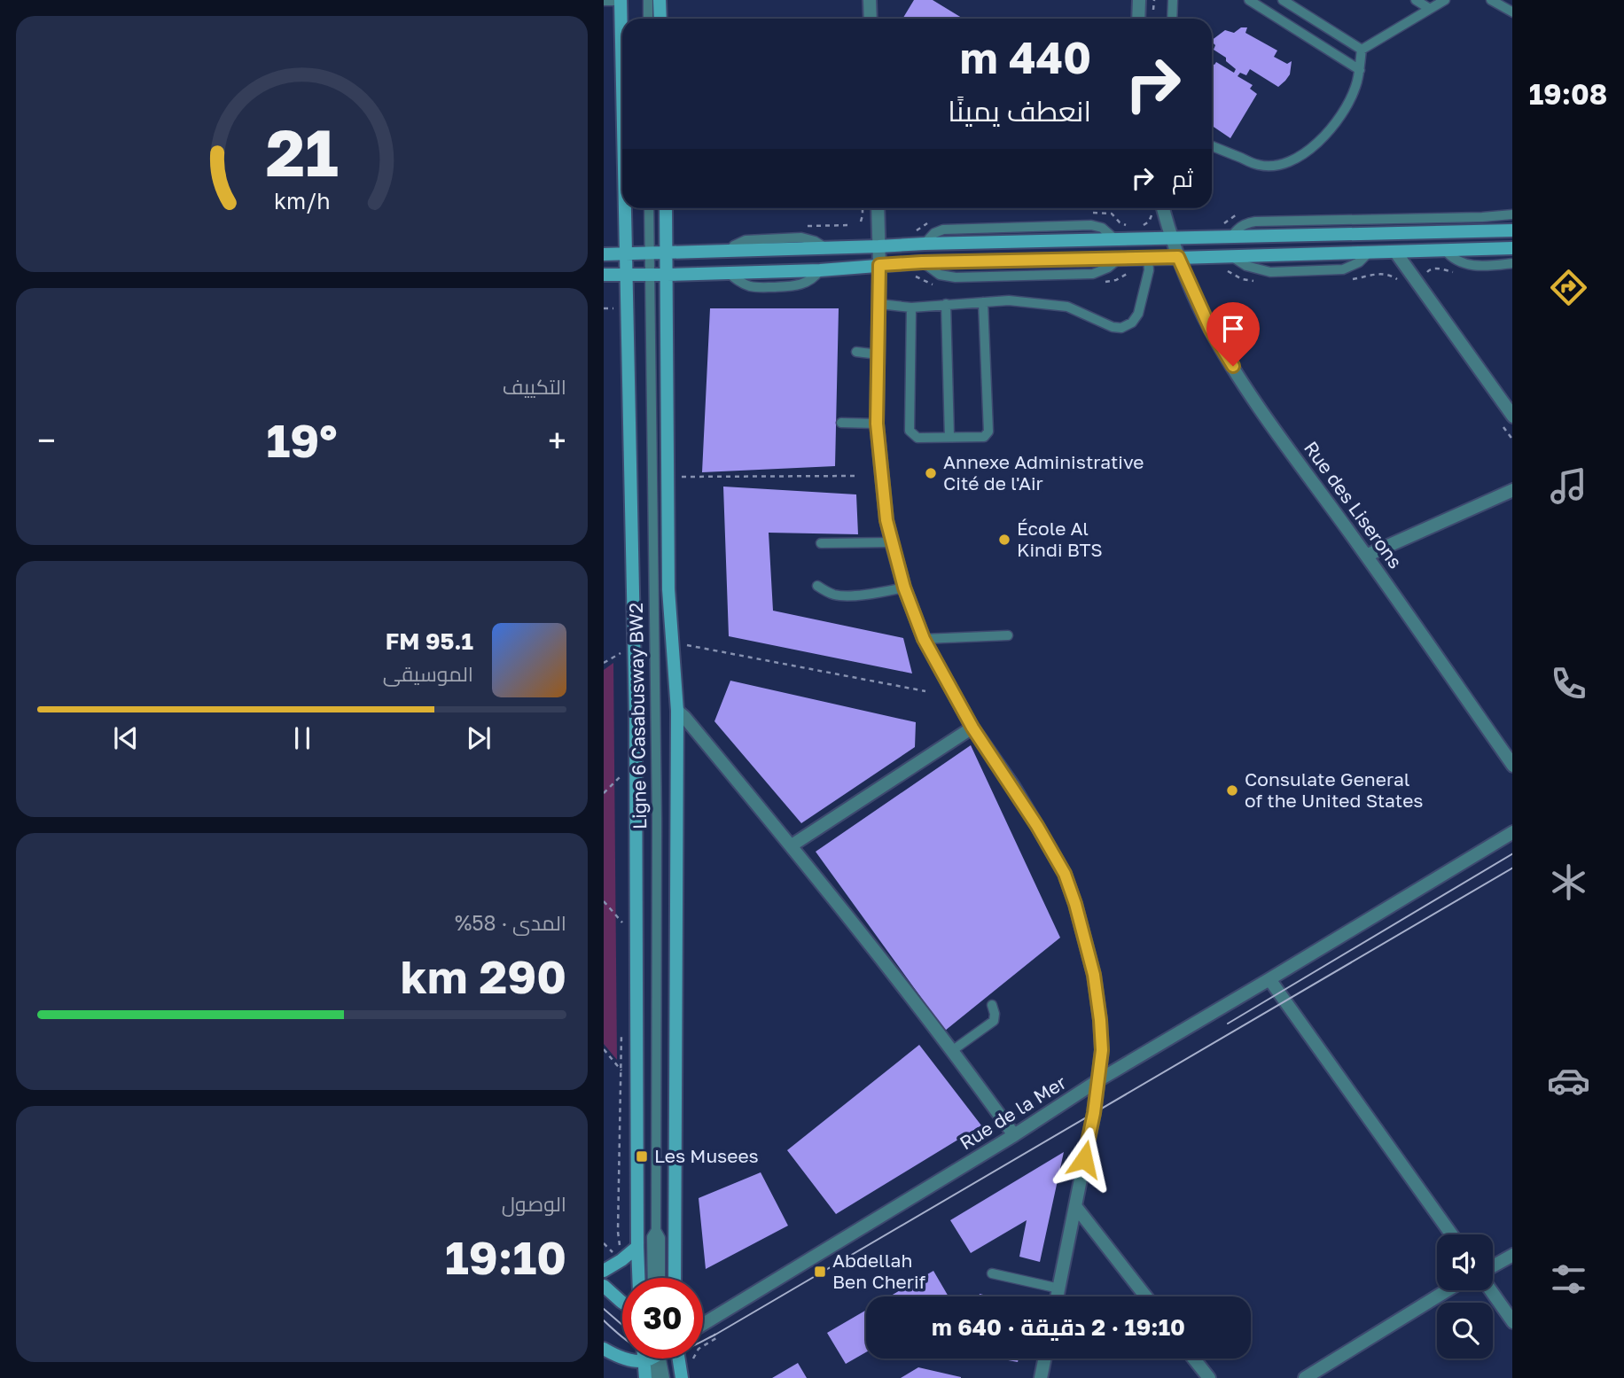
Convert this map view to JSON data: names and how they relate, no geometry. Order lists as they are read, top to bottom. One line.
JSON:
{"streets":{"street":["Rue des Liserons","Rue de la Mer"],"lane":["Ligne 6 Casabusway BW2"]},"places":{"other":["Annexe Administrative Cité de l'Air","École Al Kindi BTS","Consulate General of the United States"],"transit":["Les Musees","Abdellah Ben Cherif"]},"page":{"tabs":"19:08","turn":["440 m","انعطف يمينًا"],"then":"ثم","tile":["التكييف",["المدى · 58%","290 km"],["الوصول","19:10"]],"heat":["−","19°","+"],"song":["95.1 FM","الموسيقى"],"limit":"30","trip":"19:10 · 2 دقيقة · 640 m","gauge":["21","km/h"]}}
